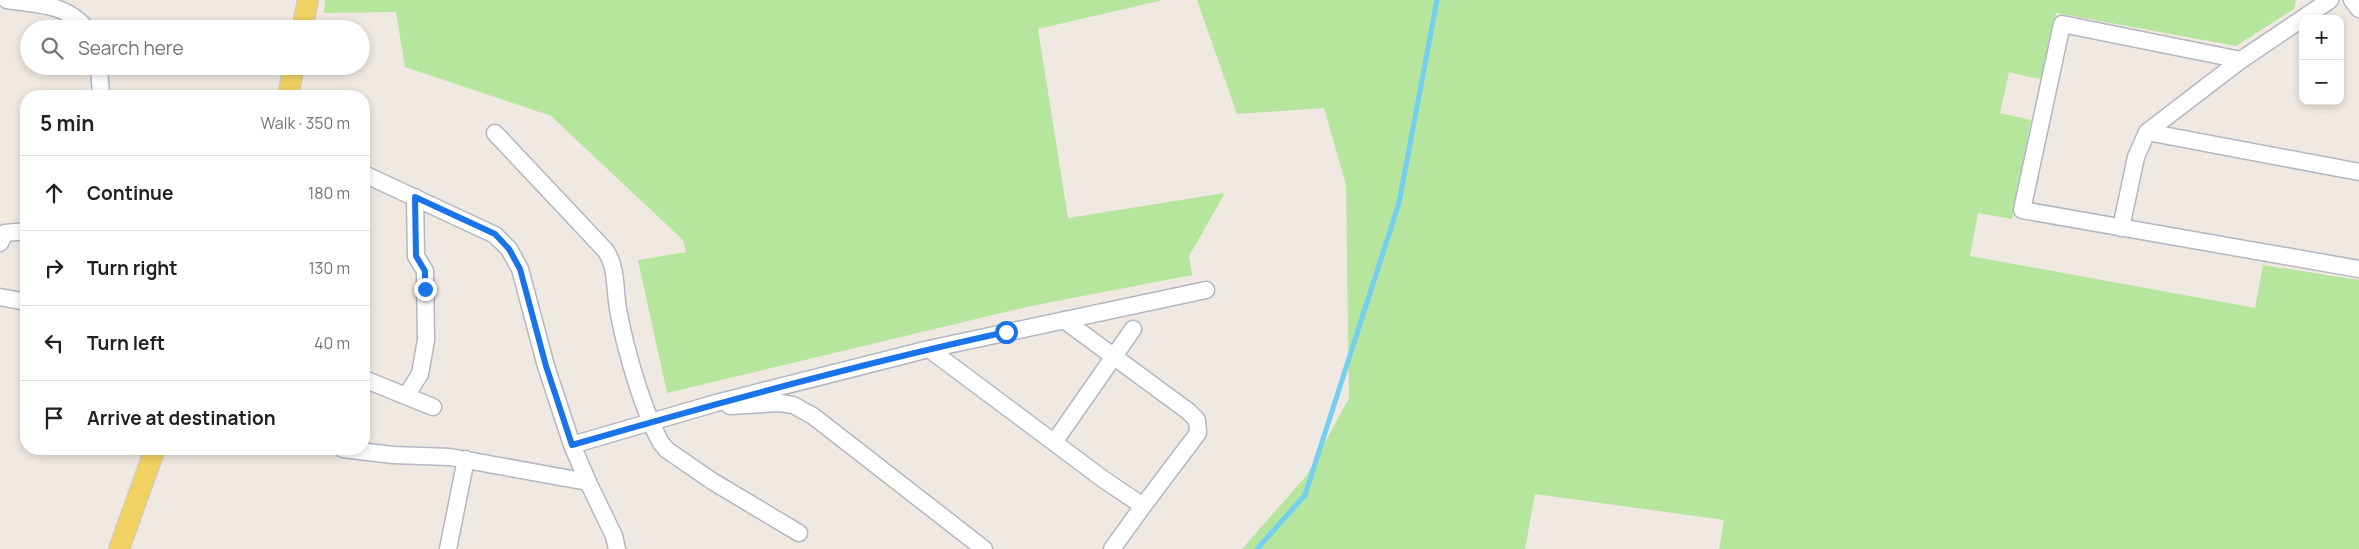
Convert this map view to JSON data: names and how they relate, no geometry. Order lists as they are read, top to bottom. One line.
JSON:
{"page":{"map_buttons":["+","−"],"search":"Search here","heading":["5 min","Walk · 350 m"],"list":[["Continue","180 m"],["Turn right","130 m"],["Turn left","40 m"],"Arrive at destination"]}}
